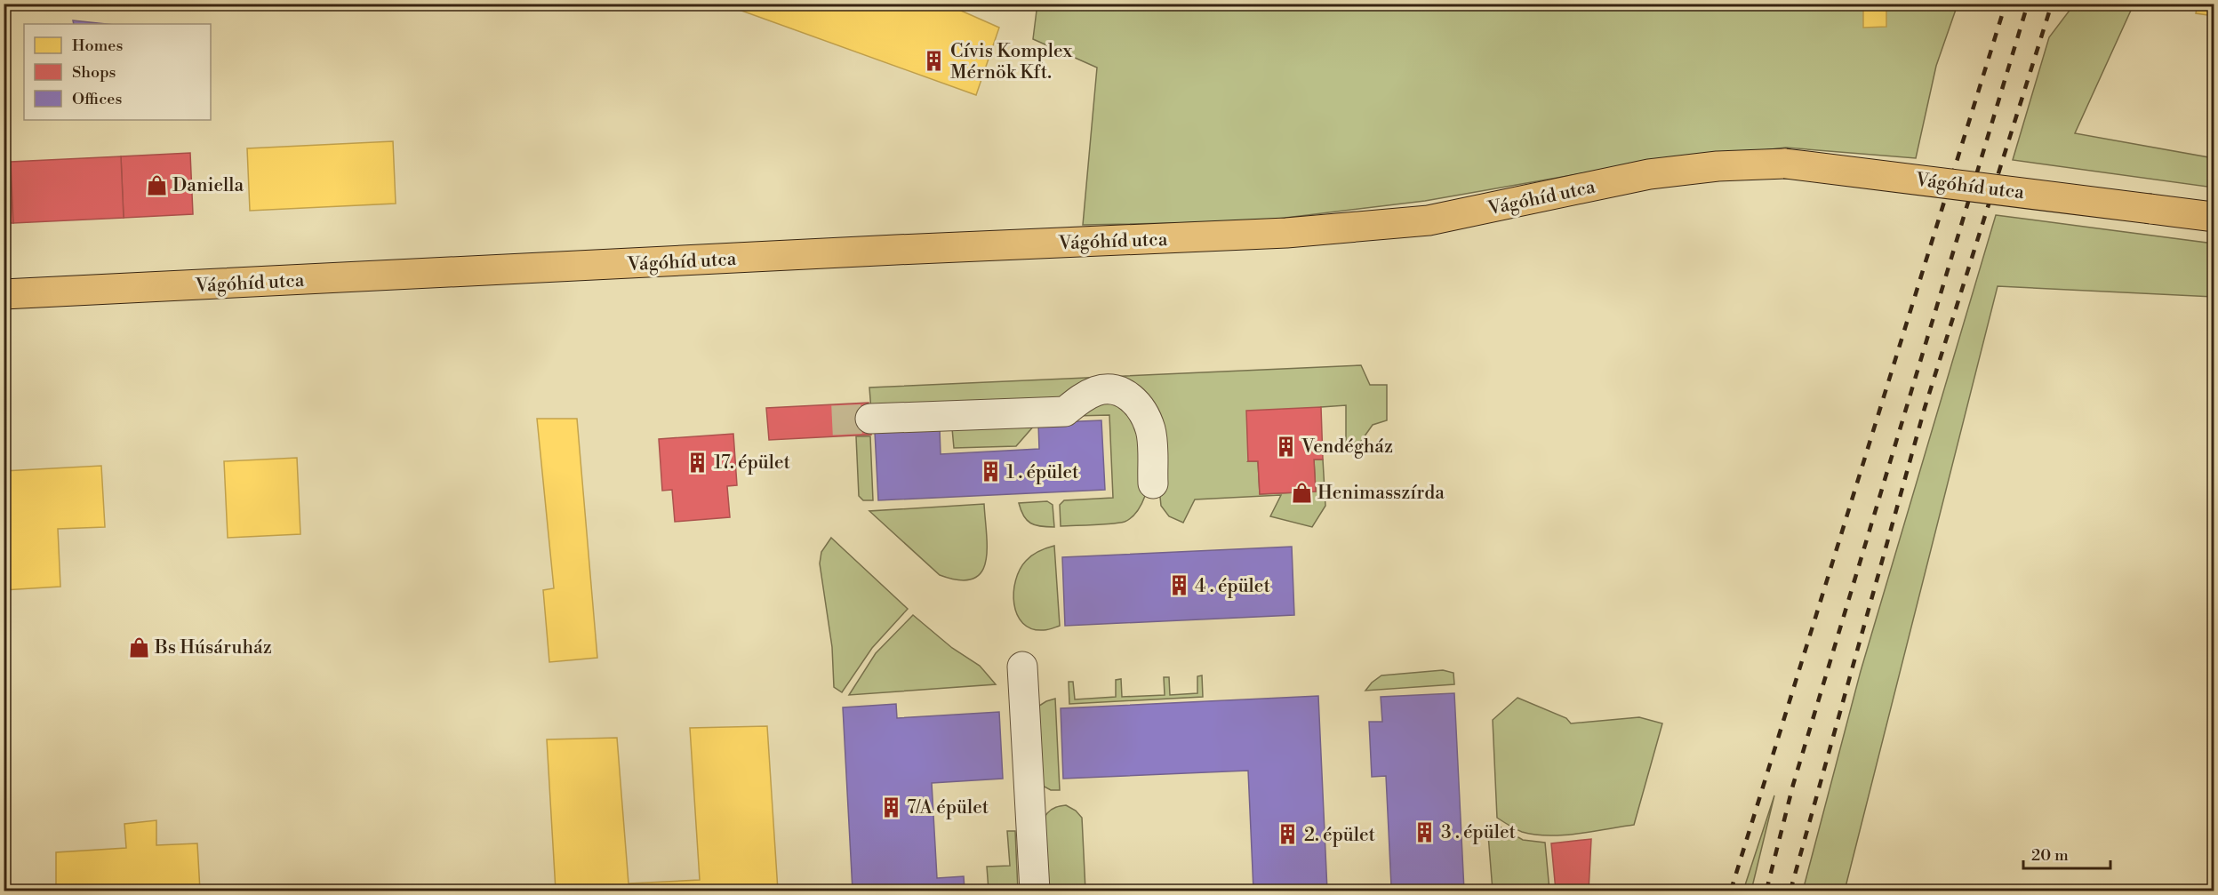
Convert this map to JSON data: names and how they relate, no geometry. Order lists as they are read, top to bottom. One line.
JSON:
{"streets":{"main road":["Vágóhíd utca"]},"places":{"building":["Cívis Komplex Mérnök Kft.","Vendégház","17. épület","1 . épület","4 . épület","7/A épület","3 . épület","2. épület"],"shop":["Daniella","Henimasszírda","Bs Húsáruház"]},"legend":["Homes","Shops","Offices"],"scale_bar":"20 m"}
